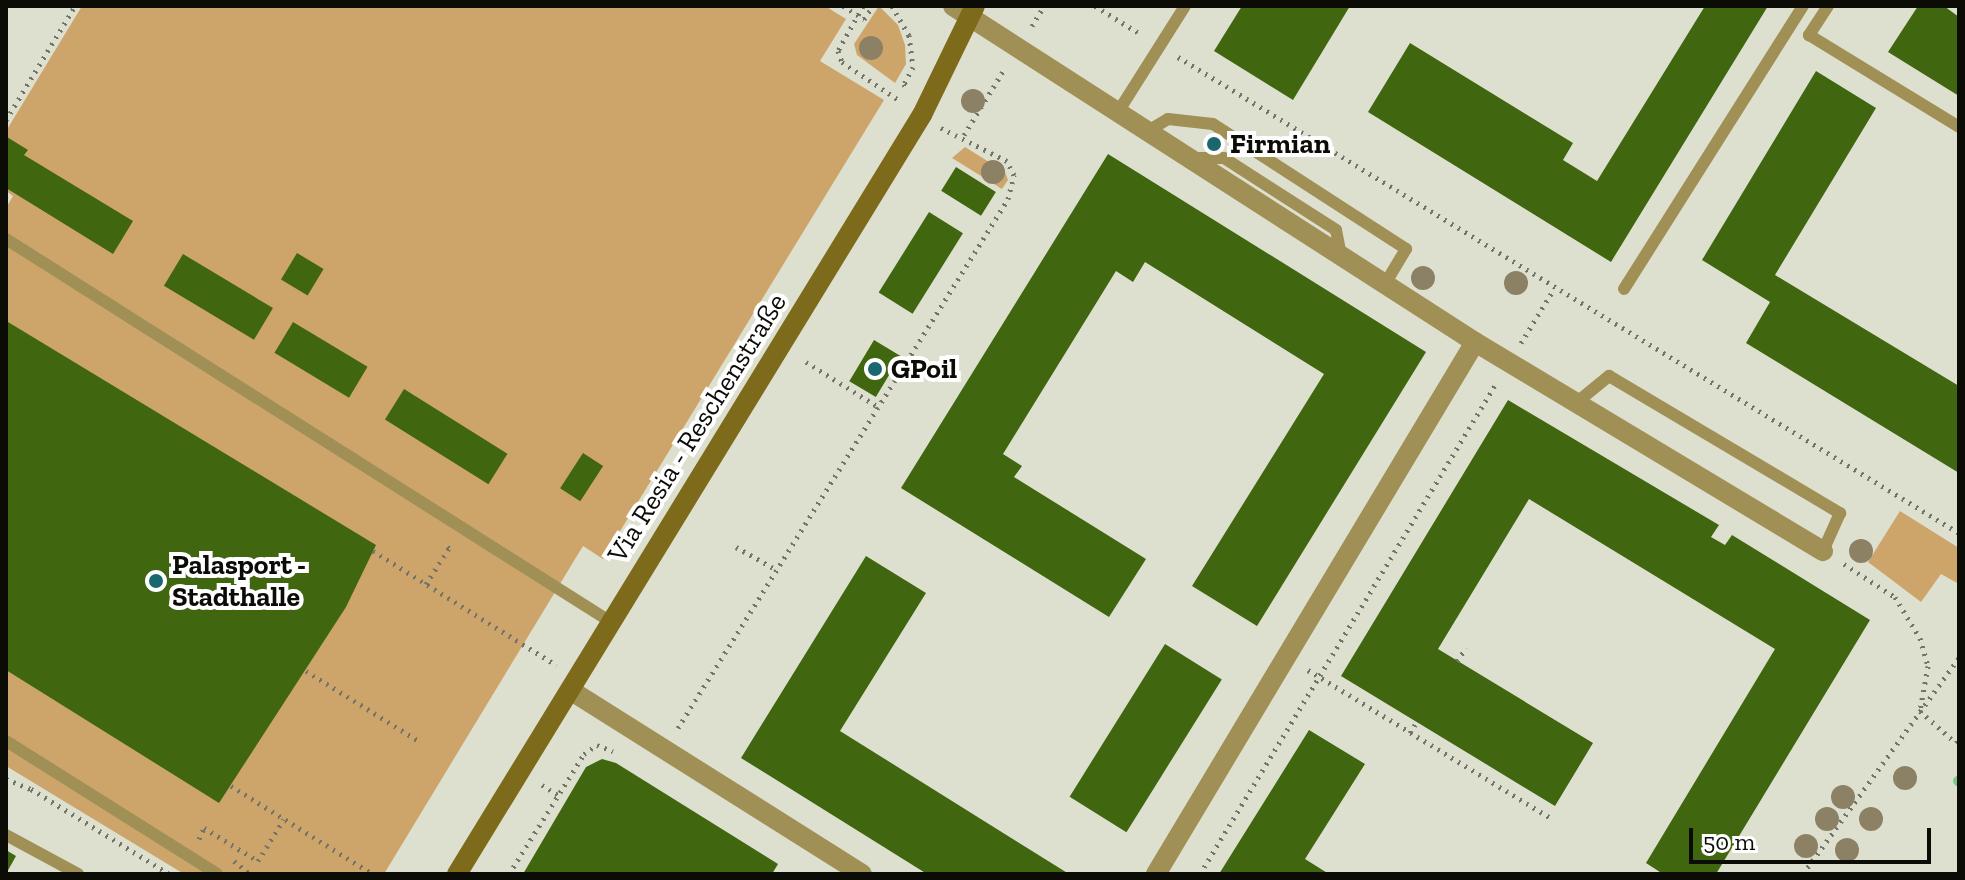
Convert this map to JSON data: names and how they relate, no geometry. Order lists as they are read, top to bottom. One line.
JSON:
{"streets":{"main road":["Via Resia - Reschenstraße"]},"places":["Firmian","GPoil","Palasport - Stadthalle"],"scale_bar":"50 m"}
